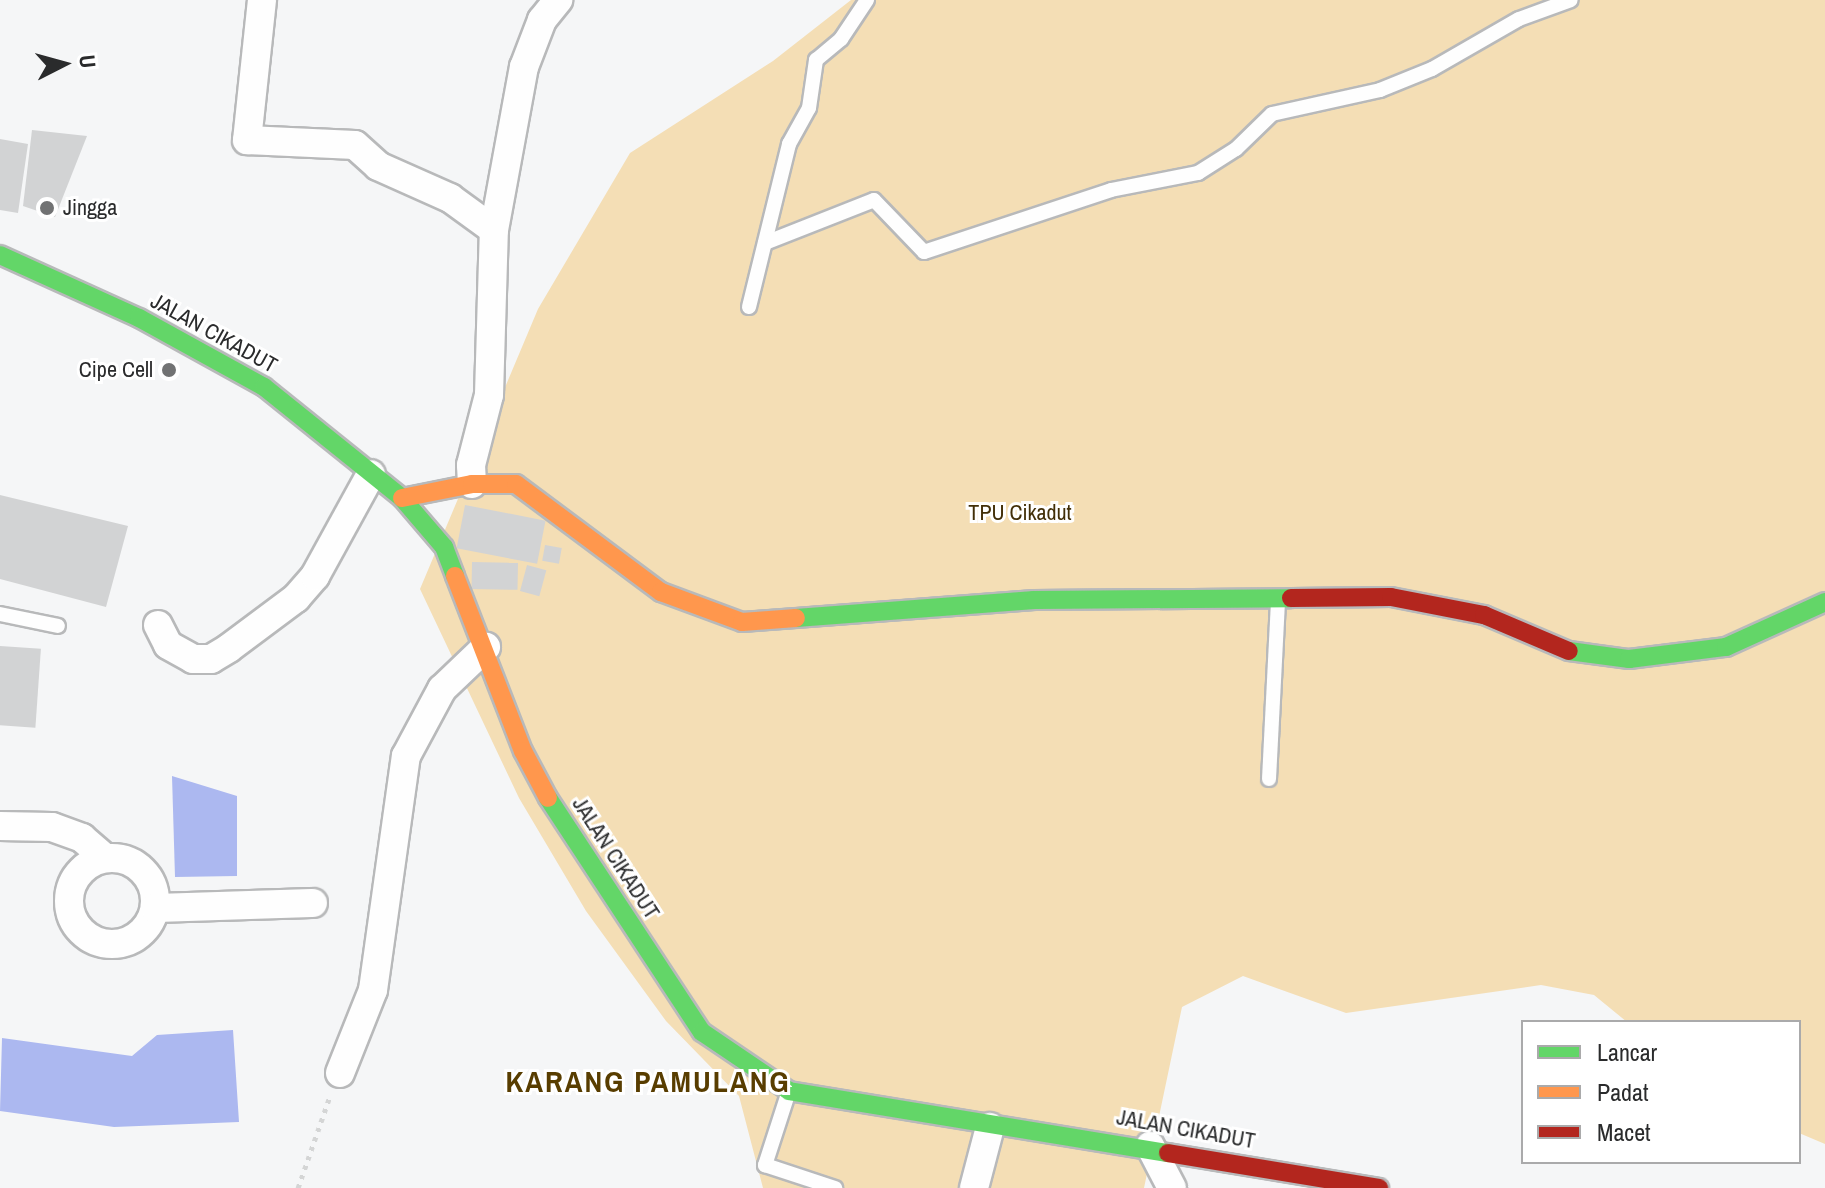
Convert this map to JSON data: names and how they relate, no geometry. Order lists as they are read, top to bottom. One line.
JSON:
{"streets":{"street":["JALAN CIKADUT"]},"districts":["KARANG PAMULANG"],"parks":["TPU Cikadut"],"places":["Jingga","Cipe Cell"],"legend":["Lancar","Padat","Macet"],"north":"right"}
